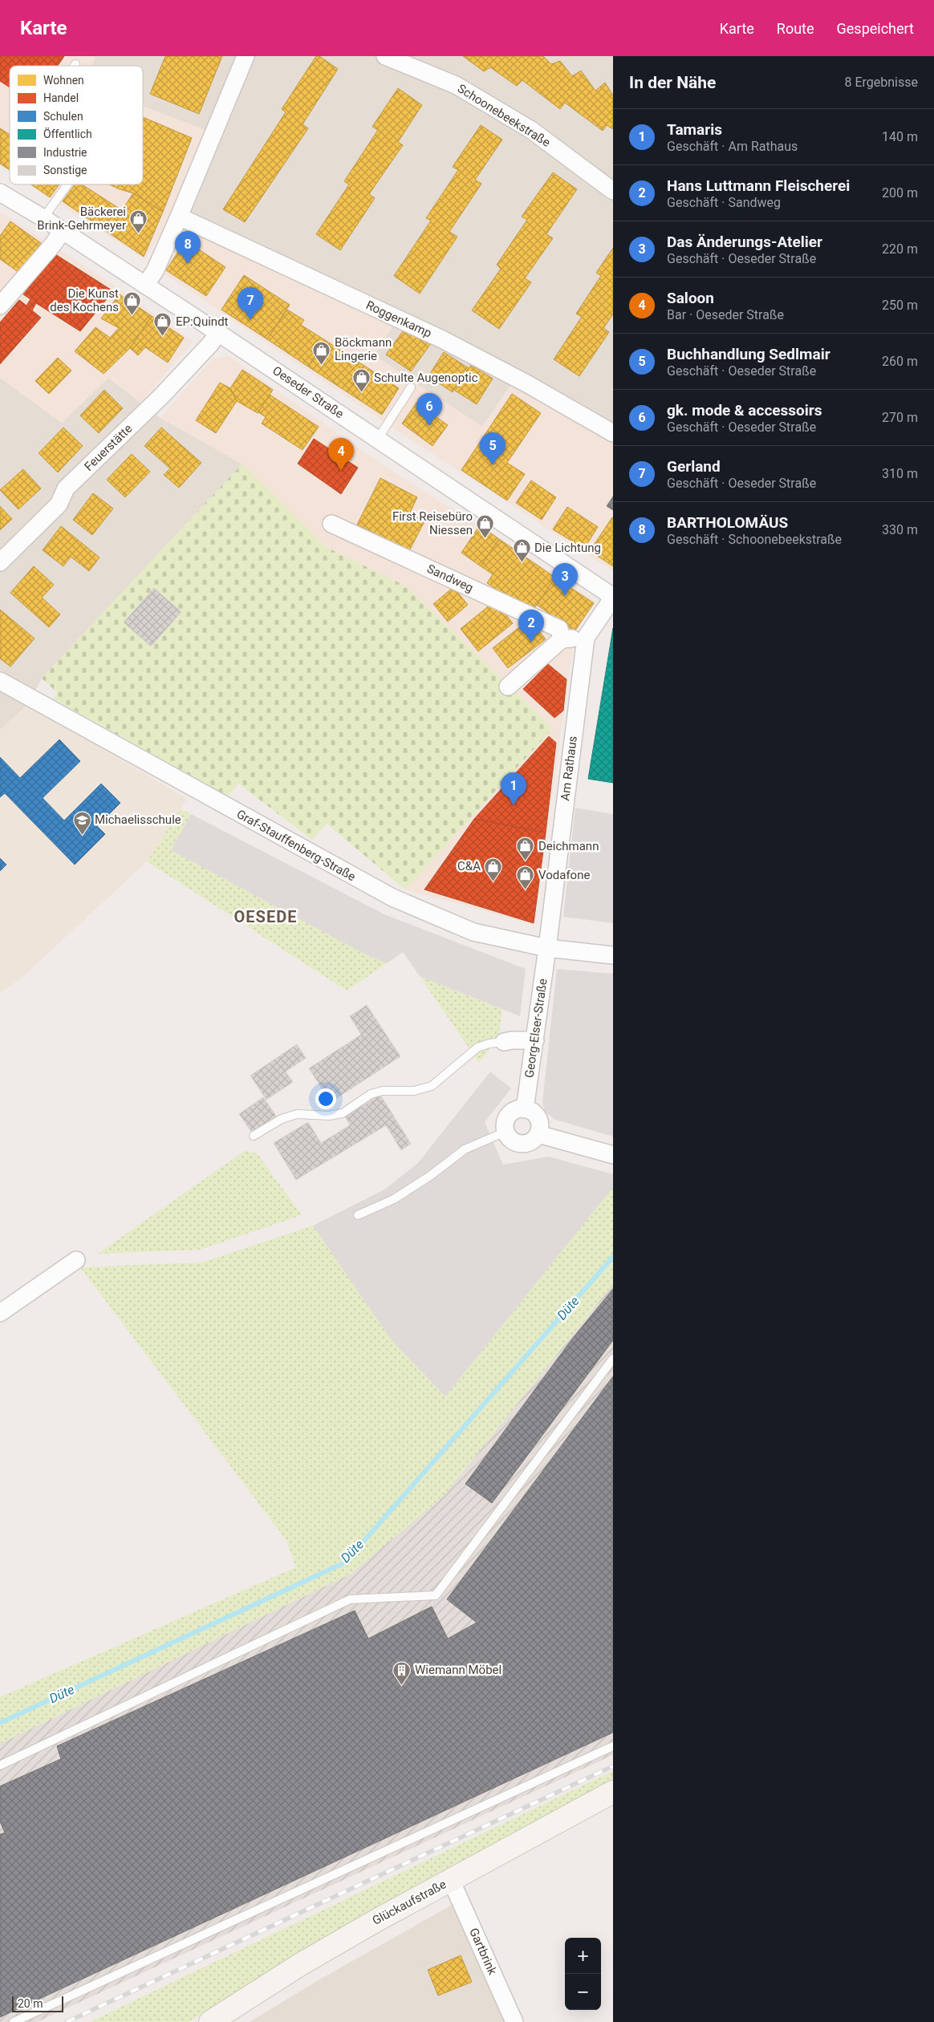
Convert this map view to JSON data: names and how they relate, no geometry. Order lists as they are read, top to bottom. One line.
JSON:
{"streets":{"main road":["Glückaufstraße"],"street":["Schoonebeekstraße","Roggenkamp","Oeseder Straße","Feuerstätte","Sandweg","Am Rathaus","Graf-Stauffenberg-Straße","Georg-Elser-Straße","Gartbrink"]},"crossings":[["Oeseder Straße","Feuerstätte"],["Oeseder Straße","Am Rathaus"],["Am Rathaus","Graf-Stauffenberg-Straße"],["Am Rathaus","Georg-Elser-Straße"],["Graf-Stauffenberg-Straße","Georg-Elser-Straße"],["Glückaufstraße","Gartbrink"]],"districts":["OESEDE"],"water":["Düte"],"places":{"shop":["Bäckerei Brink-Gehrmeyer","Die Kunst des Kochens","EP:Quindt","Böckmann Lingerie","Schulte Augenoptic","First Reisebüro Niessen","Die Lichtung","Deichmann","C&A","Vodafone"],"school or university":["Michaelisschule"],"building":["Wiemann Möbel"]},"legend":["Wohnen","Handel","Schulen","Öffentlich","Industrie","Sonstige"],"scale_bar":"20 m","page":{"header":"Karte","nav":["Karte","Route","Gespeichert"],"heading":["In der Nähe","8 Ergebnisse"],"list":[{"mark":"1","name":"Tamaris","note":"Geschäft · Am Rathaus","value":"140 m"},{"mark":"2","name":"Hans Luttmann Fleischerei","note":"Geschäft · Sandweg","value":"200 m"},{"mark":"3","name":"Das Änderungs-Atelier","note":"Geschäft · Oeseder Straße","value":"220 m"},{"mark":"4","name":"Saloon","note":"Bar · Oeseder Straße","value":"250 m"},{"mark":"5","name":"Buchhandlung Sedlmair","note":"Geschäft · Oeseder Straße","value":"260 m"},{"mark":"6","name":"gk. mode & accessoirs","note":"Geschäft · Oeseder Straße","value":"270 m"},{"mark":"7","name":"Gerland","note":"Geschäft · Oeseder Straße","value":"310 m"},{"mark":"8","name":"BARTHOLOMÄUS","note":"Geschäft · Schoonebeekstraße","value":"330 m"}],"pins":["8","7","6","5","4","3","2","1"],"map_buttons":["+","−"],"scale":"20 m"}}
